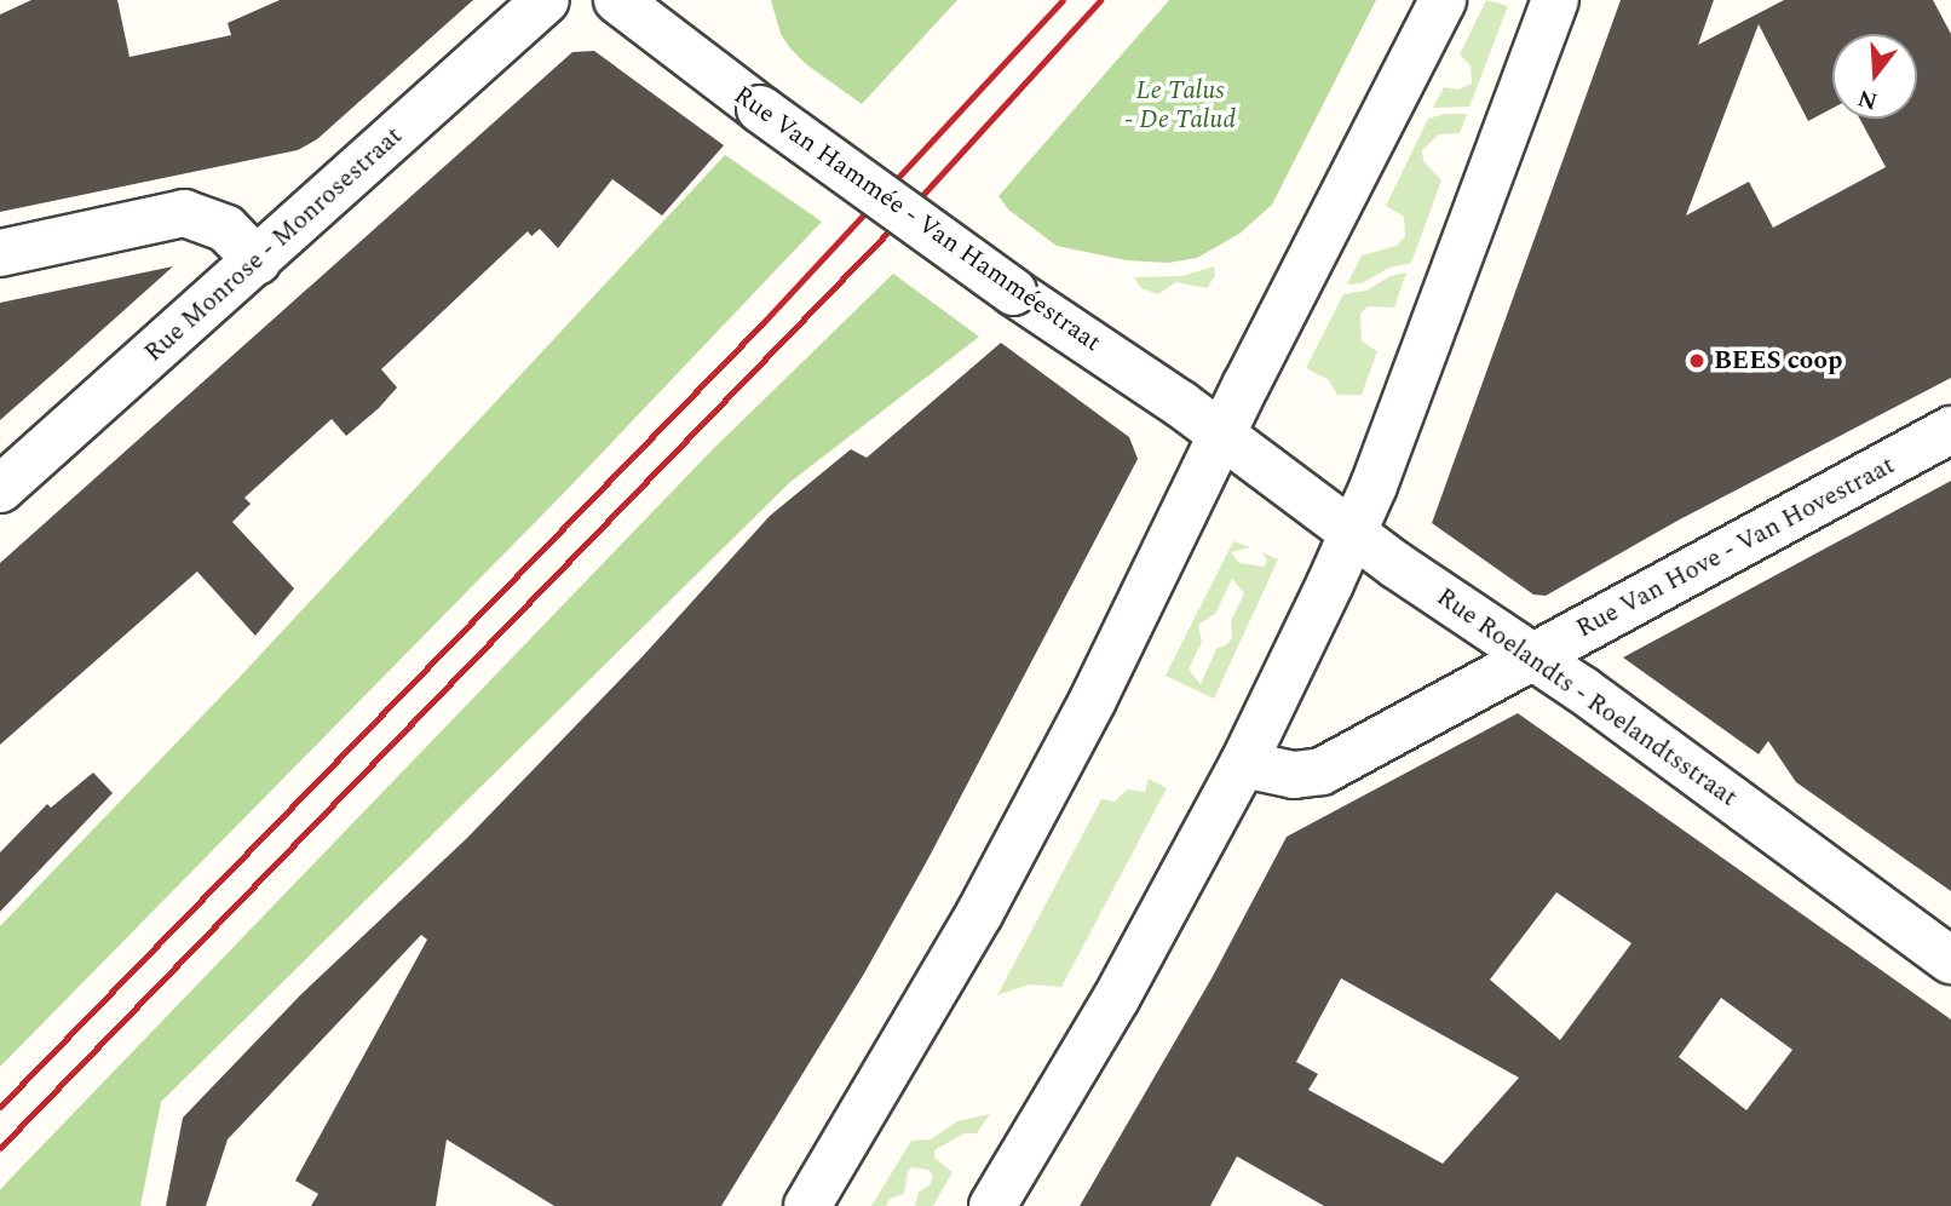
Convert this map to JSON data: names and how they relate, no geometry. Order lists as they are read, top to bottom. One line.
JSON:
{"streets":{"street":["Rue Van Hammée - Van Hamméestraat","Rue Monrose - Monrosestraat","Rue Van Hove - Van Hovestraat","Rue Roelandts - Roelandtsstraat"]},"crossings":[["Rue Van Hammée - Van Hamméestraat","Rue Roelandts - Roelandtsstraat"],["Rue Van Hove - Van Hovestraat","Rue Roelandts - Roelandtsstraat"]],"parks":["Le Talus - De Talud"],"places":["BEES coop"],"north":"bottom"}
